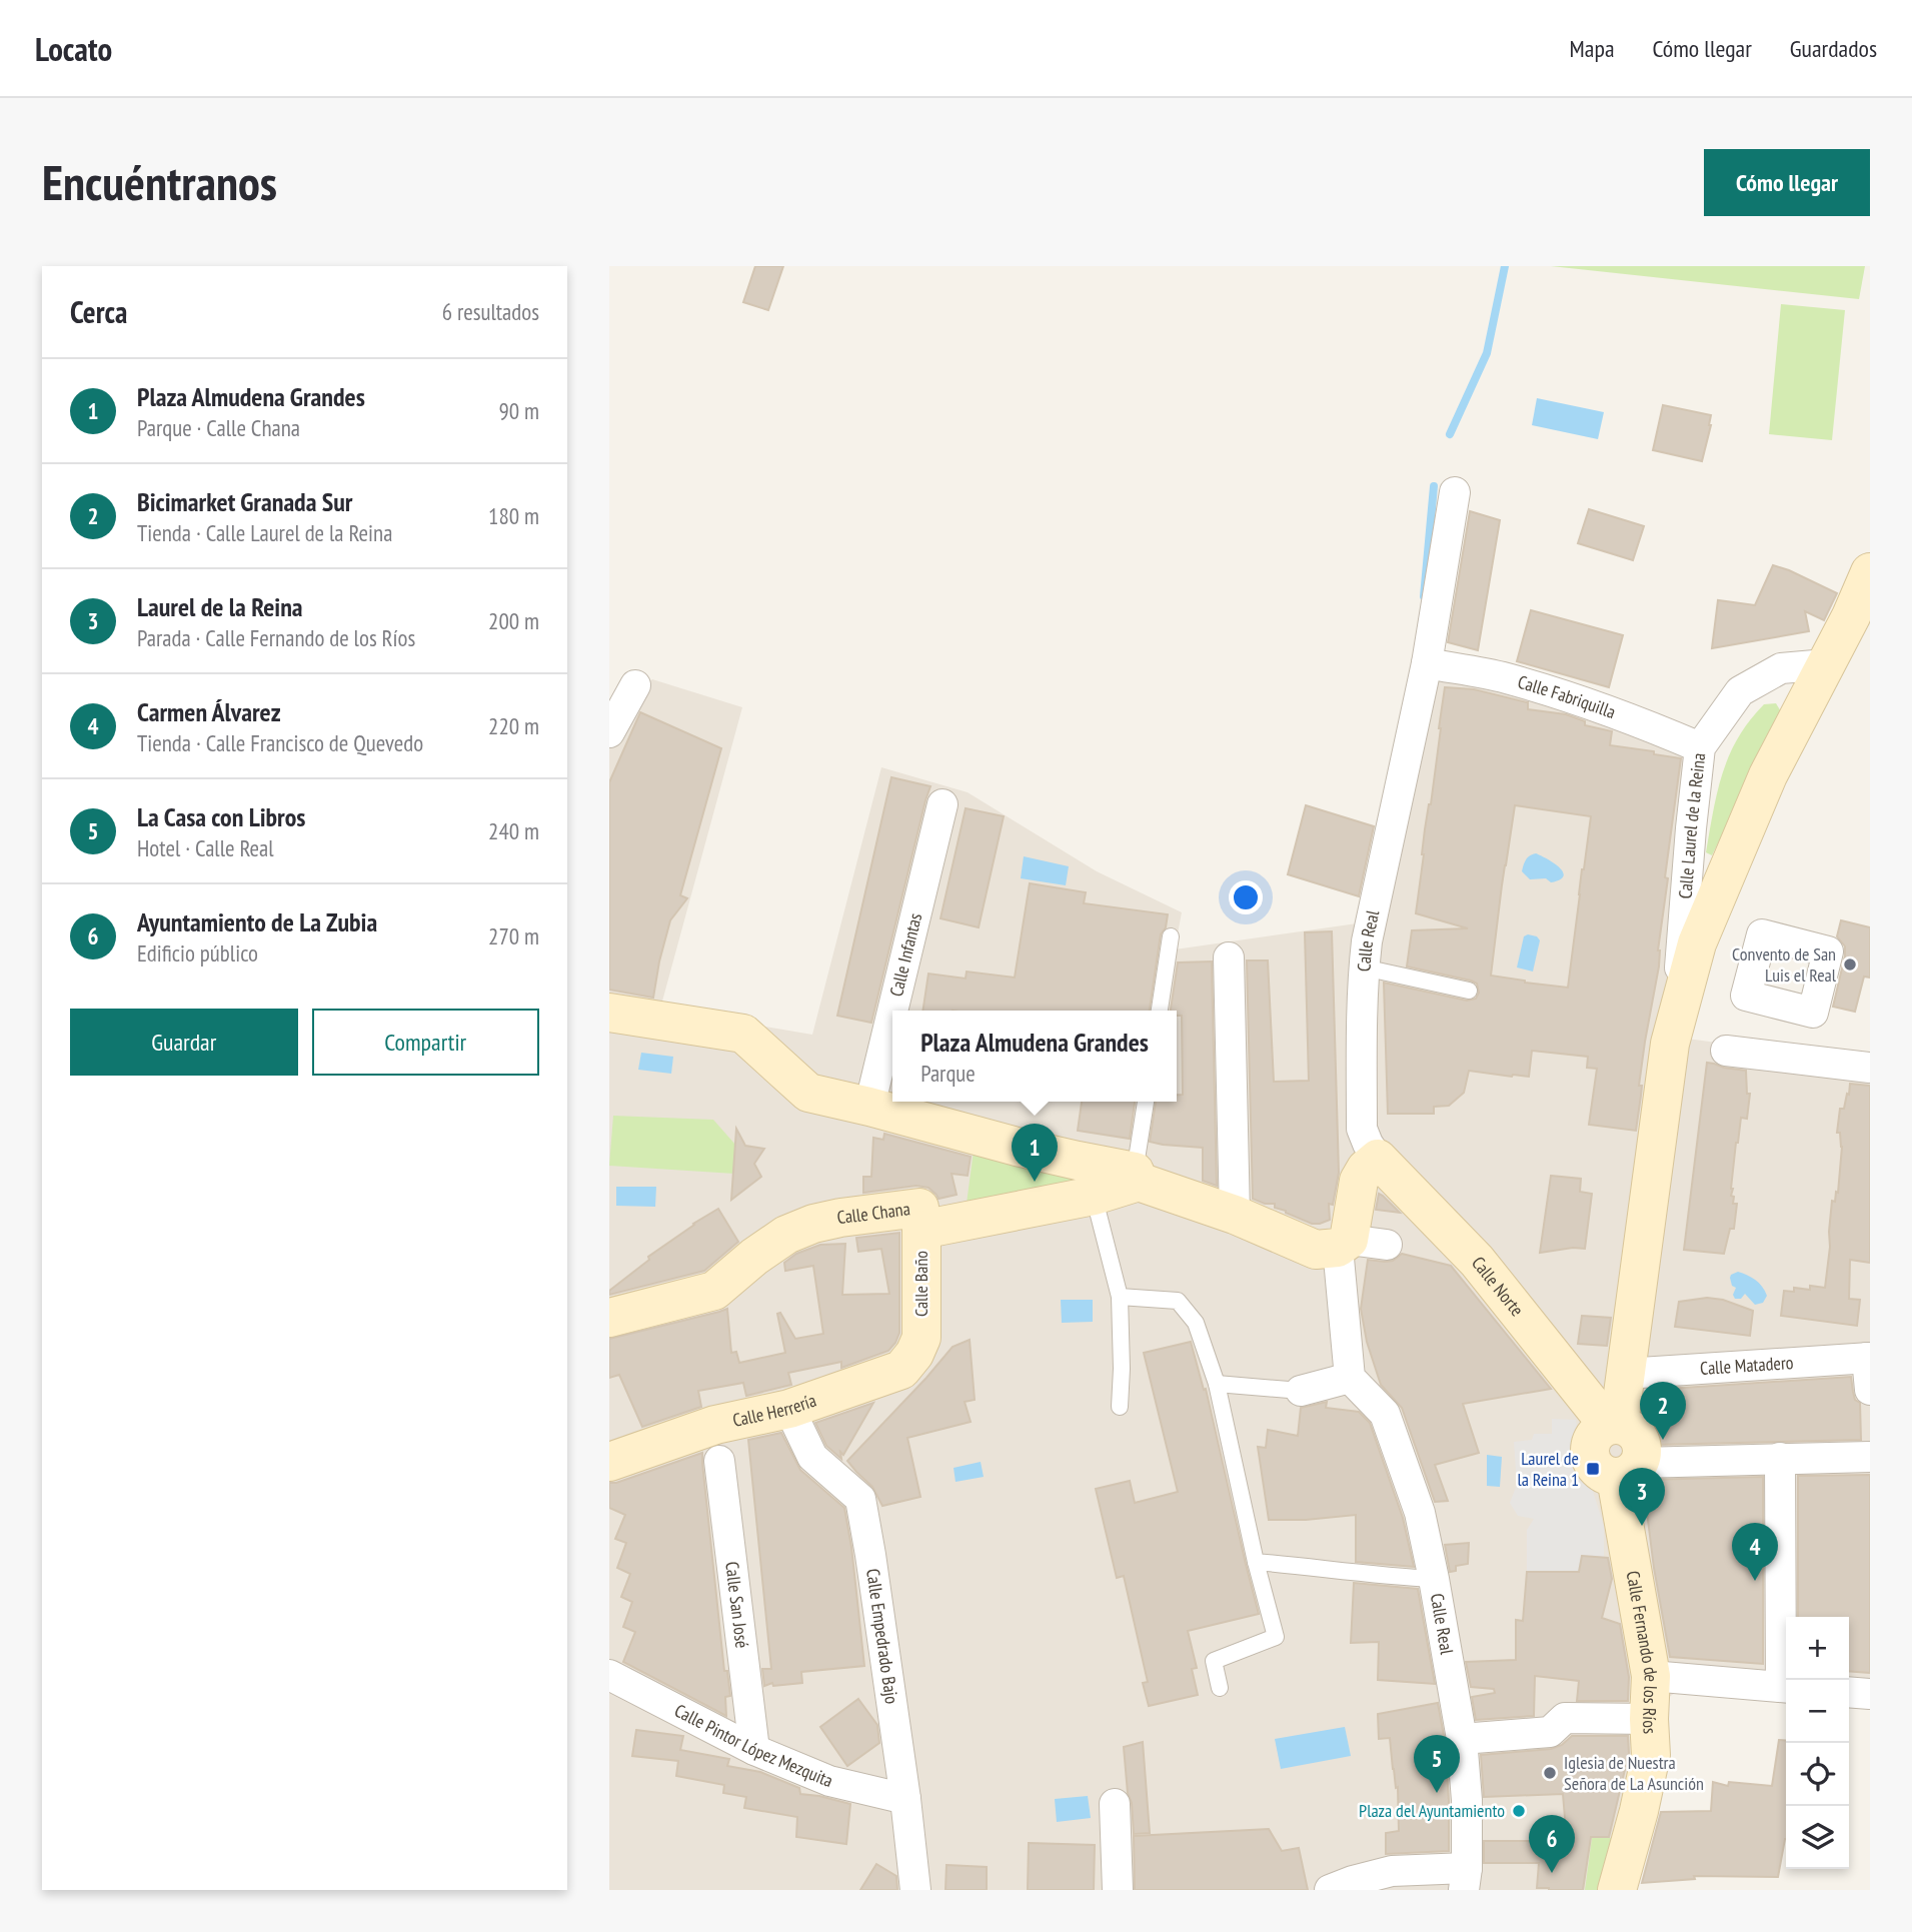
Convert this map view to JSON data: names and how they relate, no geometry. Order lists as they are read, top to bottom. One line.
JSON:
{"streets":{"street":["Calle Fabriquilla","Calle Laurel de la Reina","Calle Real","Calle Infantas","Calle Chana","Calle Baño","Calle Norte","Calle Matadero","Calle Herrería","Calle San José","Calle Empedrado Bajo","Calle Fernando de los Ríos","Calle Pintor López Mezquita"]},"crossings":[["Calle Fabriquilla","Calle Laurel de la Reina"],["Calle Fabriquilla","Calle Real"],["Calle Laurel de la Reina","Calle Norte"],["Calle Laurel de la Reina","Calle Matadero"],["Calle Real","Calle Norte"],["Calle Chana","Calle Baño"],["Calle Baño","Calle Herrería"],["Calle Norte","Calle Fernando de los Ríos"],["Calle Herrería","Calle Empedrado Bajo"],["Calle San José","Calle Pintor López Mezquita"],["Calle Empedrado Bajo","Calle Pintor López Mezquita"]],"places":{"other":["Convento de San Luis el Real","Iglesia de Nuestra Señora de La Asunción","Plaza del Ayuntamiento"],"transit":["Laurel de la Reina 1"]},"page":{"header":"Locato","nav":["Mapa","Cómo llegar","Guardados"],"buttons":["Cómo llegar",["Guardar","Compartir"]],"title":"Encuéntranos","heading":["Cerca","6 resultados"],"list":[{"mark":"1","name":"Plaza Almudena Grandes","note":"Parque · Calle Chana","value":"90 m"},{"mark":"2","name":"Bicimarket Granada Sur","note":"Tienda · Calle Laurel de la Reina","value":"180 m"},{"mark":"3","name":"Laurel de la Reina","note":"Parada · Calle Fernando de los Ríos","value":"200 m"},{"mark":"4","name":"Carmen Álvarez","note":"Tienda · Calle Francisco de Quevedo","value":"220 m"},{"mark":"5","name":"La Casa con Libros","note":"Hotel · Calle Real","value":"240 m"},{"mark":"6","name":"Ayuntamiento de La Zubia","note":"Edificio público","value":"270 m"}],"popup":["Plaza Almudena Grandes","Parque"],"pins":["1","2","3","4","5","6"],"map_buttons":["+","−"]}}
